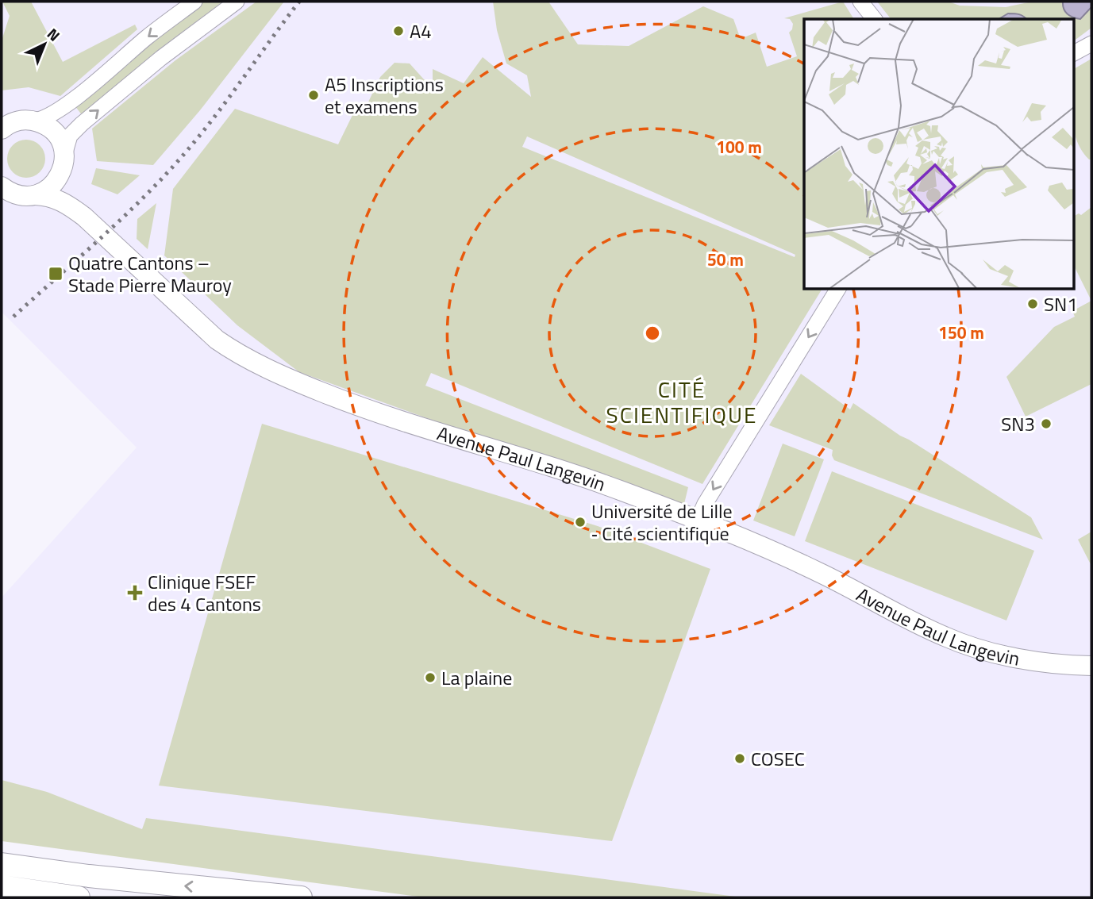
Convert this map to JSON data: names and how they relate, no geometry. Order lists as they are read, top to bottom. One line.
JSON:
{"streets":{"street":["Avenue Paul Langevin"]},"districts":["CITÉ SCIENTIFIQUE"],"places":{"other":["A4","A5 Inscriptions et examens","SN1","SN3","Université de Lille ‐ Cité scientifique","La plaine","COSEC"],"transit":["Quatre Cantons – Stade Pierre Mauroy"],"health":["Clinique FSEF des 4 Cantons"]},"north":"top right","rings":["100 m","50 m","150 m"]}
